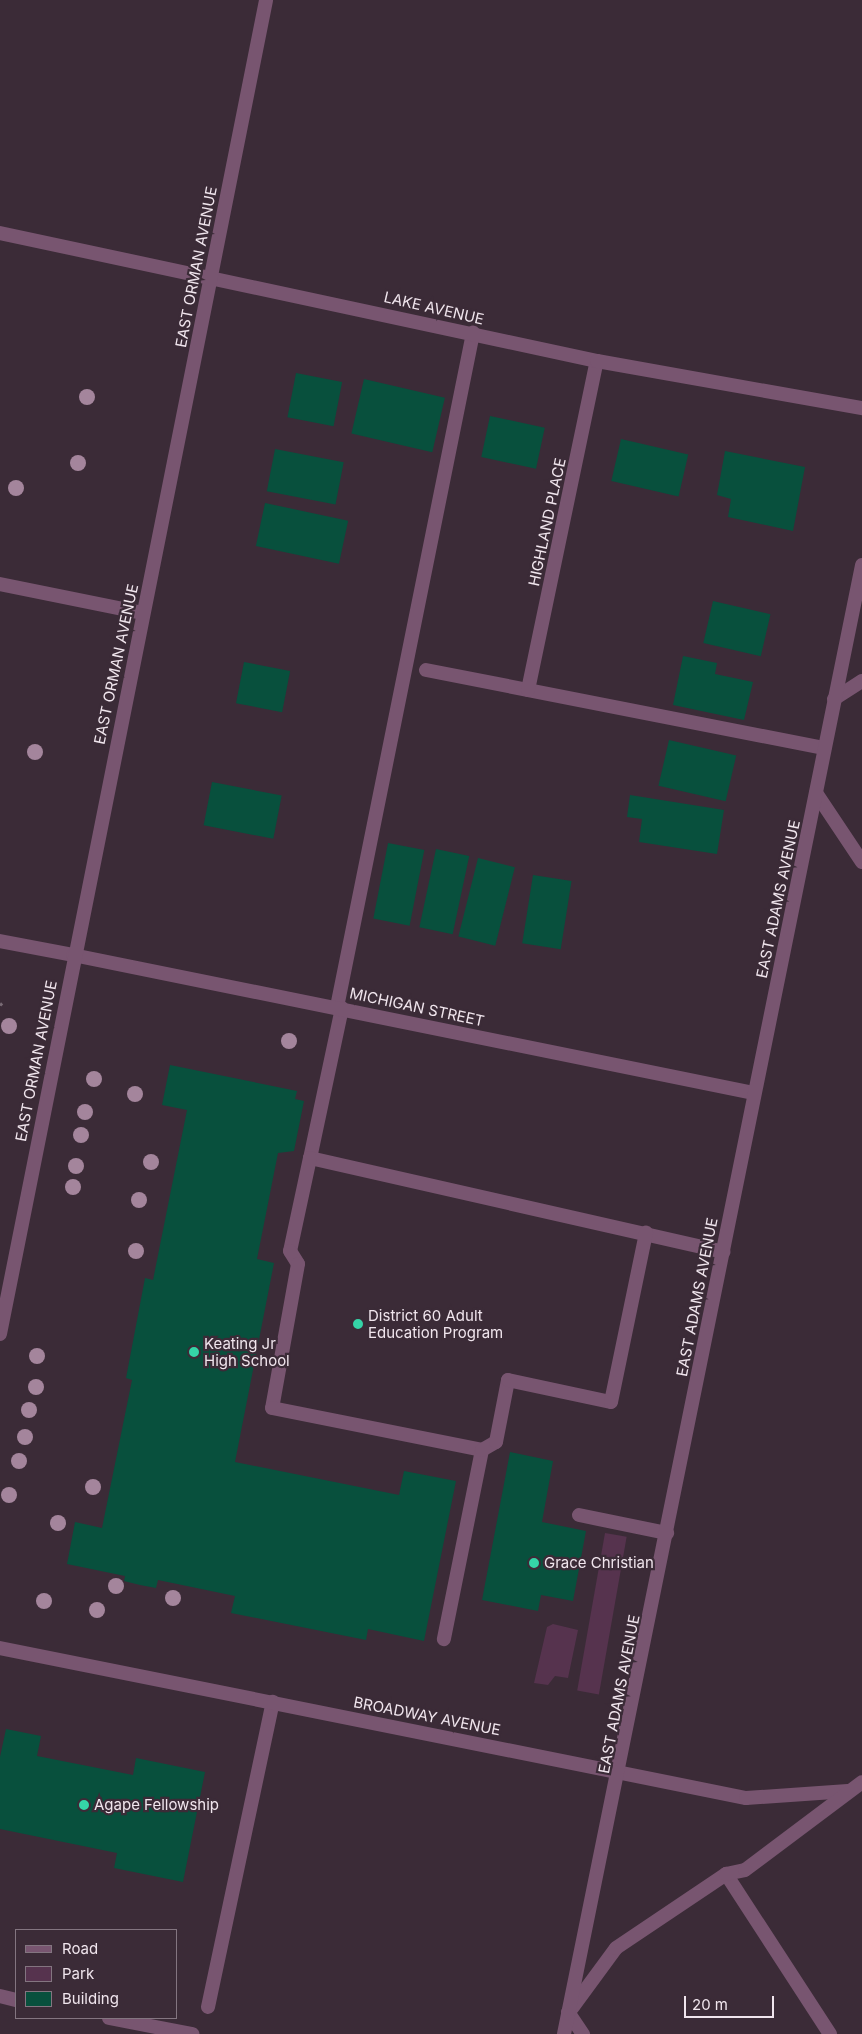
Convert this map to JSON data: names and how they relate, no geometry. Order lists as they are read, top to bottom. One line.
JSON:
{"streets":{"street":["EAST ORMAN AVENUE","LAKE AVENUE","HIGHLAND PLACE","EAST ADAMS AVENUE","MICHIGAN STREET","BROADWAY AVENUE"]},"crossings":[["EAST ORMAN AVENUE","LAKE AVENUE"],["EAST ORMAN AVENUE","MICHIGAN STREET"],["LAKE AVENUE","HIGHLAND PLACE"],["EAST ADAMS AVENUE","MICHIGAN STREET"],["EAST ADAMS AVENUE","BROADWAY AVENUE"]],"places":["District 60 Adult Education Program","Keating Jr High School","Grace Christian","Agape Fellowship"],"legend":["Road","Park","Building"],"scale_bar":"20 m"}
